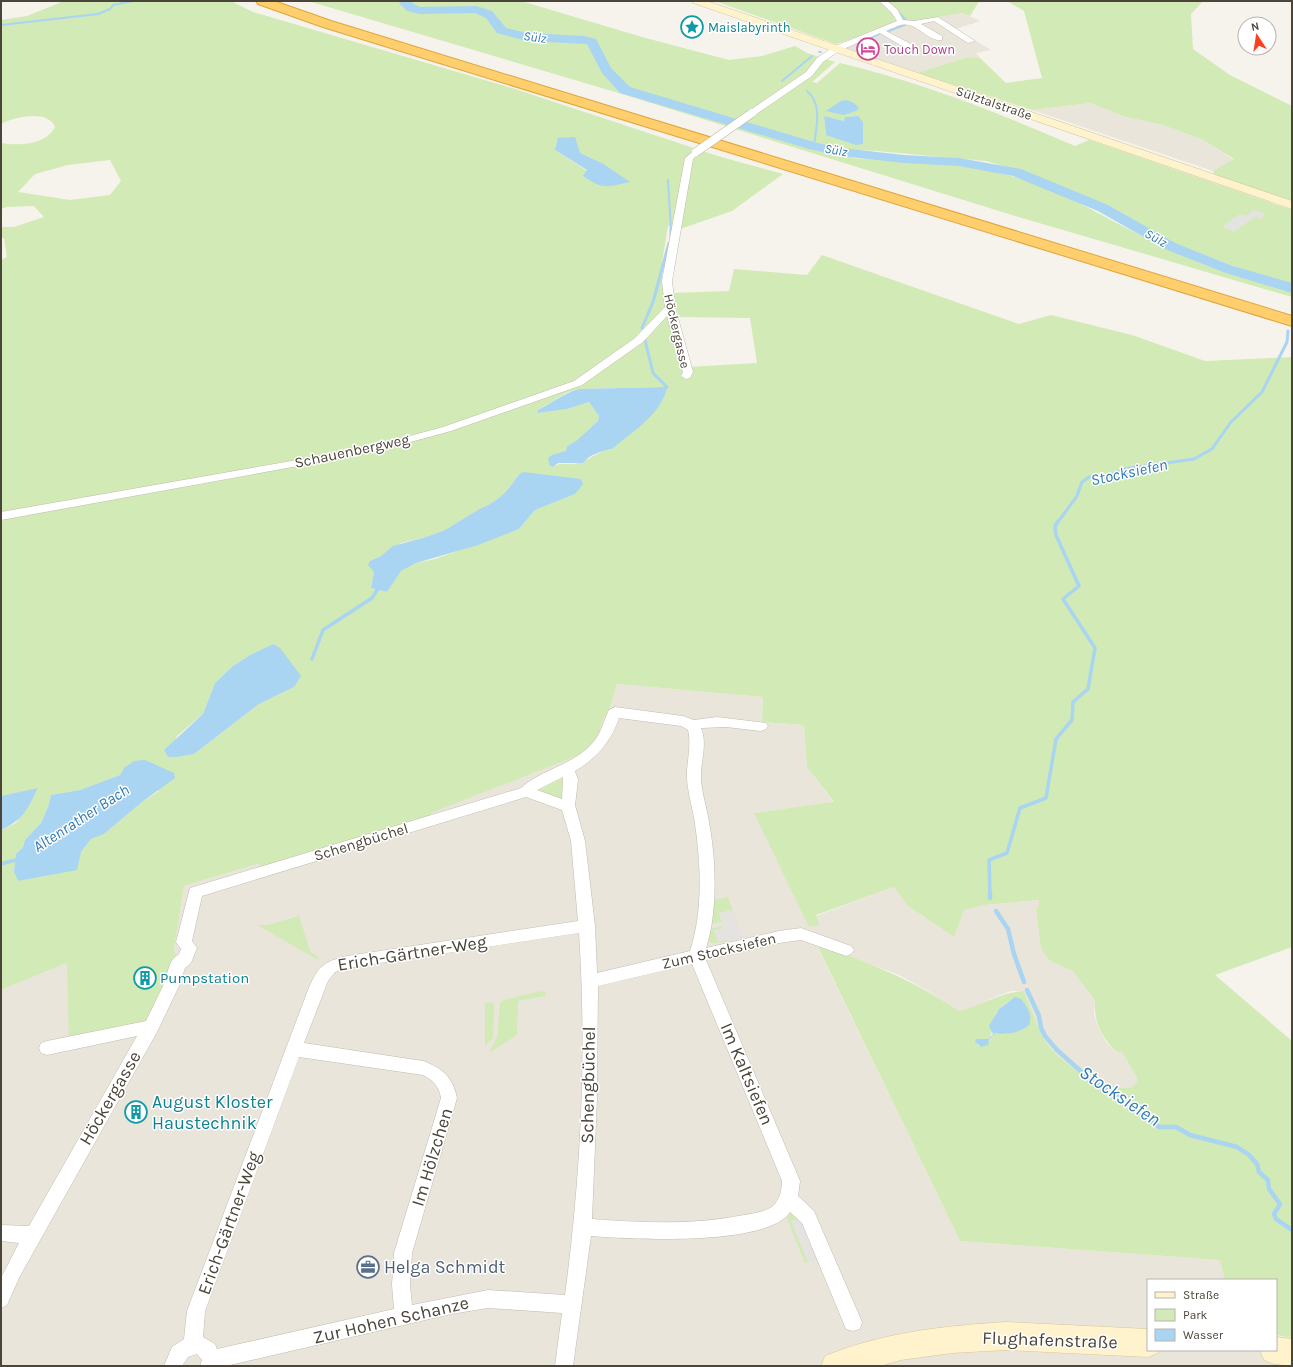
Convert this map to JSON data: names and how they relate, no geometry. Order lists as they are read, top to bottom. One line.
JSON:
{"streets":{"main road":["Sülztalstraße","Flughafenstraße"],"street":["Höckergasse","Schauenbergweg","Schengbüchel","Zum Stocksiefen","Erich-Gärtner-Weg","Im Kaltsiefen","Im Hölzchen","Zur Hohen Schanze"]},"crossings":[["Sülztalstraße","Höckergasse"],["Höckergasse","Schauenbergweg"],["Höckergasse","Schengbüchel"],["Schengbüchel","Zum Stocksiefen"],["Schengbüchel","Erich-Gärtner-Weg"],["Schengbüchel","Zur Hohen Schanze"],["Zum Stocksiefen","Im Kaltsiefen"],["Erich-Gärtner-Weg","Im Hölzchen"],["Erich-Gärtner-Weg","Zur Hohen Schanze"],["Im Hölzchen","Zur Hohen Schanze"]],"water":["Sülz","Stocksiefen","Altenrather Bach"],"places":{"place":["Maislabyrinth"],"hotel":["Touch Down"],"building":["Pumpstation","August Kloster Haustechnik"],"office":["Helga Schmidt"]},"legend":["Straße","Park","Wasser"],"north":"top"}
